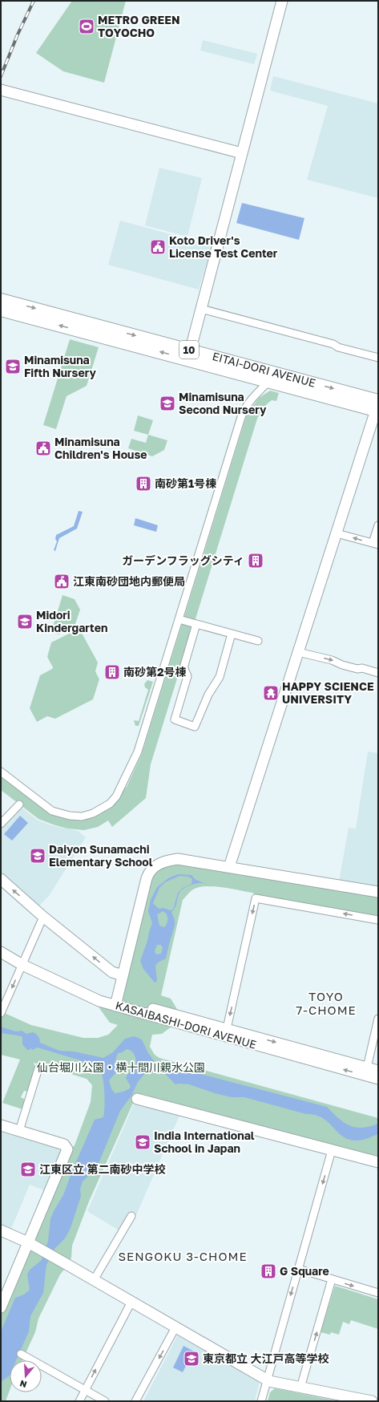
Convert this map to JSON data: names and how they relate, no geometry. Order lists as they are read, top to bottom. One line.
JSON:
{"streets":{"main road":["10","EITAI-DORI AVENUE"],"street":["KASAIBASHI-DORI AVENUE"]},"districts":["TOYO 7-CHOME","SENGOKU 3-CHOME"],"parks":["仙台堀川公園・横十間川親水公園"],"places":{"sports":["METRO GREEN TOYOCHO"],"public building":["Koto Driver's License Test Center","Minamisuna Children's House","江東南砂団地内郵便局"],"school or university":["Minamisuna Fifth Nursery","Minamisuna Second Nursery","Midori Kindergarten","Daiyon Sunamachi Elementary School","India International School in Japan","江東区立 第二南砂中学校","東京都立 大江戸高等学校"],"building":["南砂第1号棟","ガーデンフラッグシティ","南砂第2号棟","G Square"],"temple":["HAPPY SCIENCE UNIVERSITY"]},"north":"bottom"}
